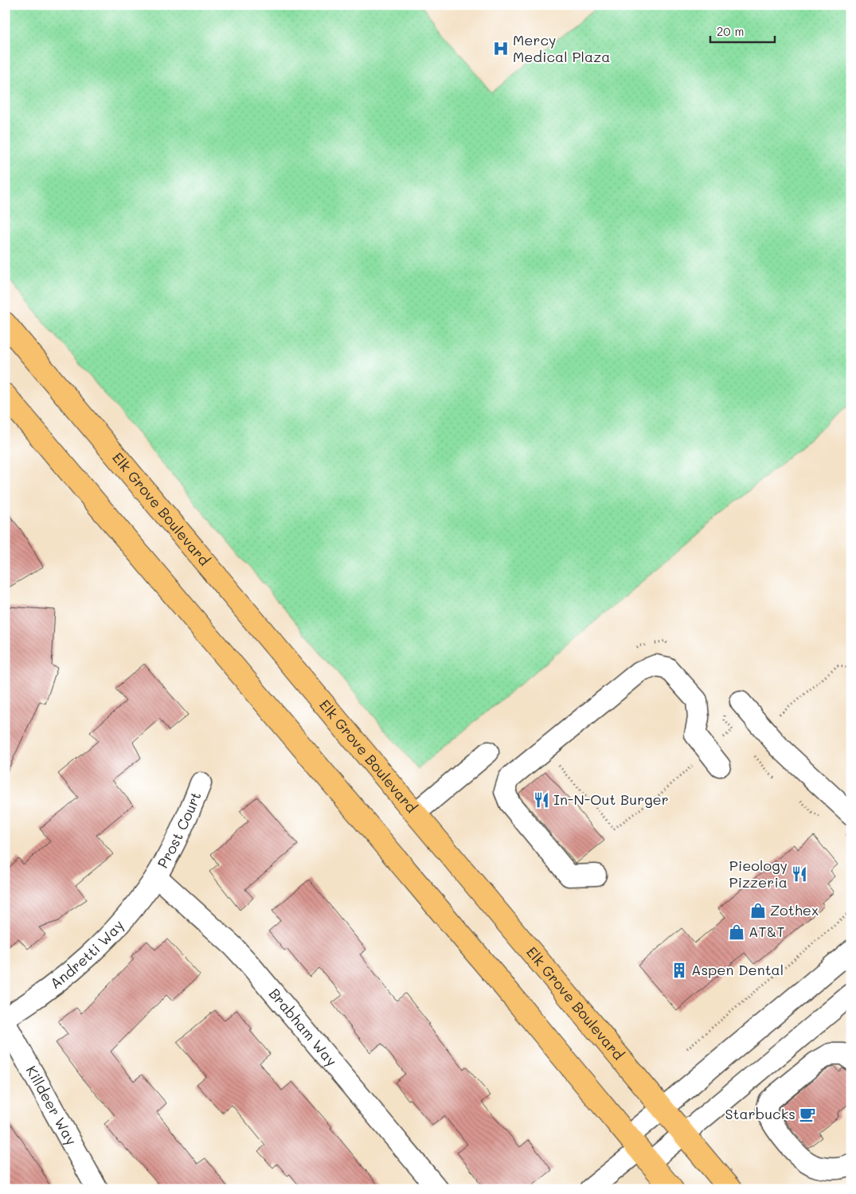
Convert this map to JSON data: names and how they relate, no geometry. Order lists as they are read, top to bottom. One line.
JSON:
{"streets":{"main road":["Elk Grove Boulevard"],"street":["Prost Court","Andretti Way","Brabham Way","Killdeer Way"]},"crossings":[["Prost Court","Andretti Way"],["Prost Court","Brabham Way"],["Andretti Way","Brabham Way"]],"places":{"hospital":["Mercy Medical Plaza"],"restaurant":["In-N-Out Burger","Pieology Pizzeria"],"shop":["Zothex","AT&T"],"building":["Aspen Dental"],"cafe":["Starbucks"]},"scale_bar":"20 m"}
